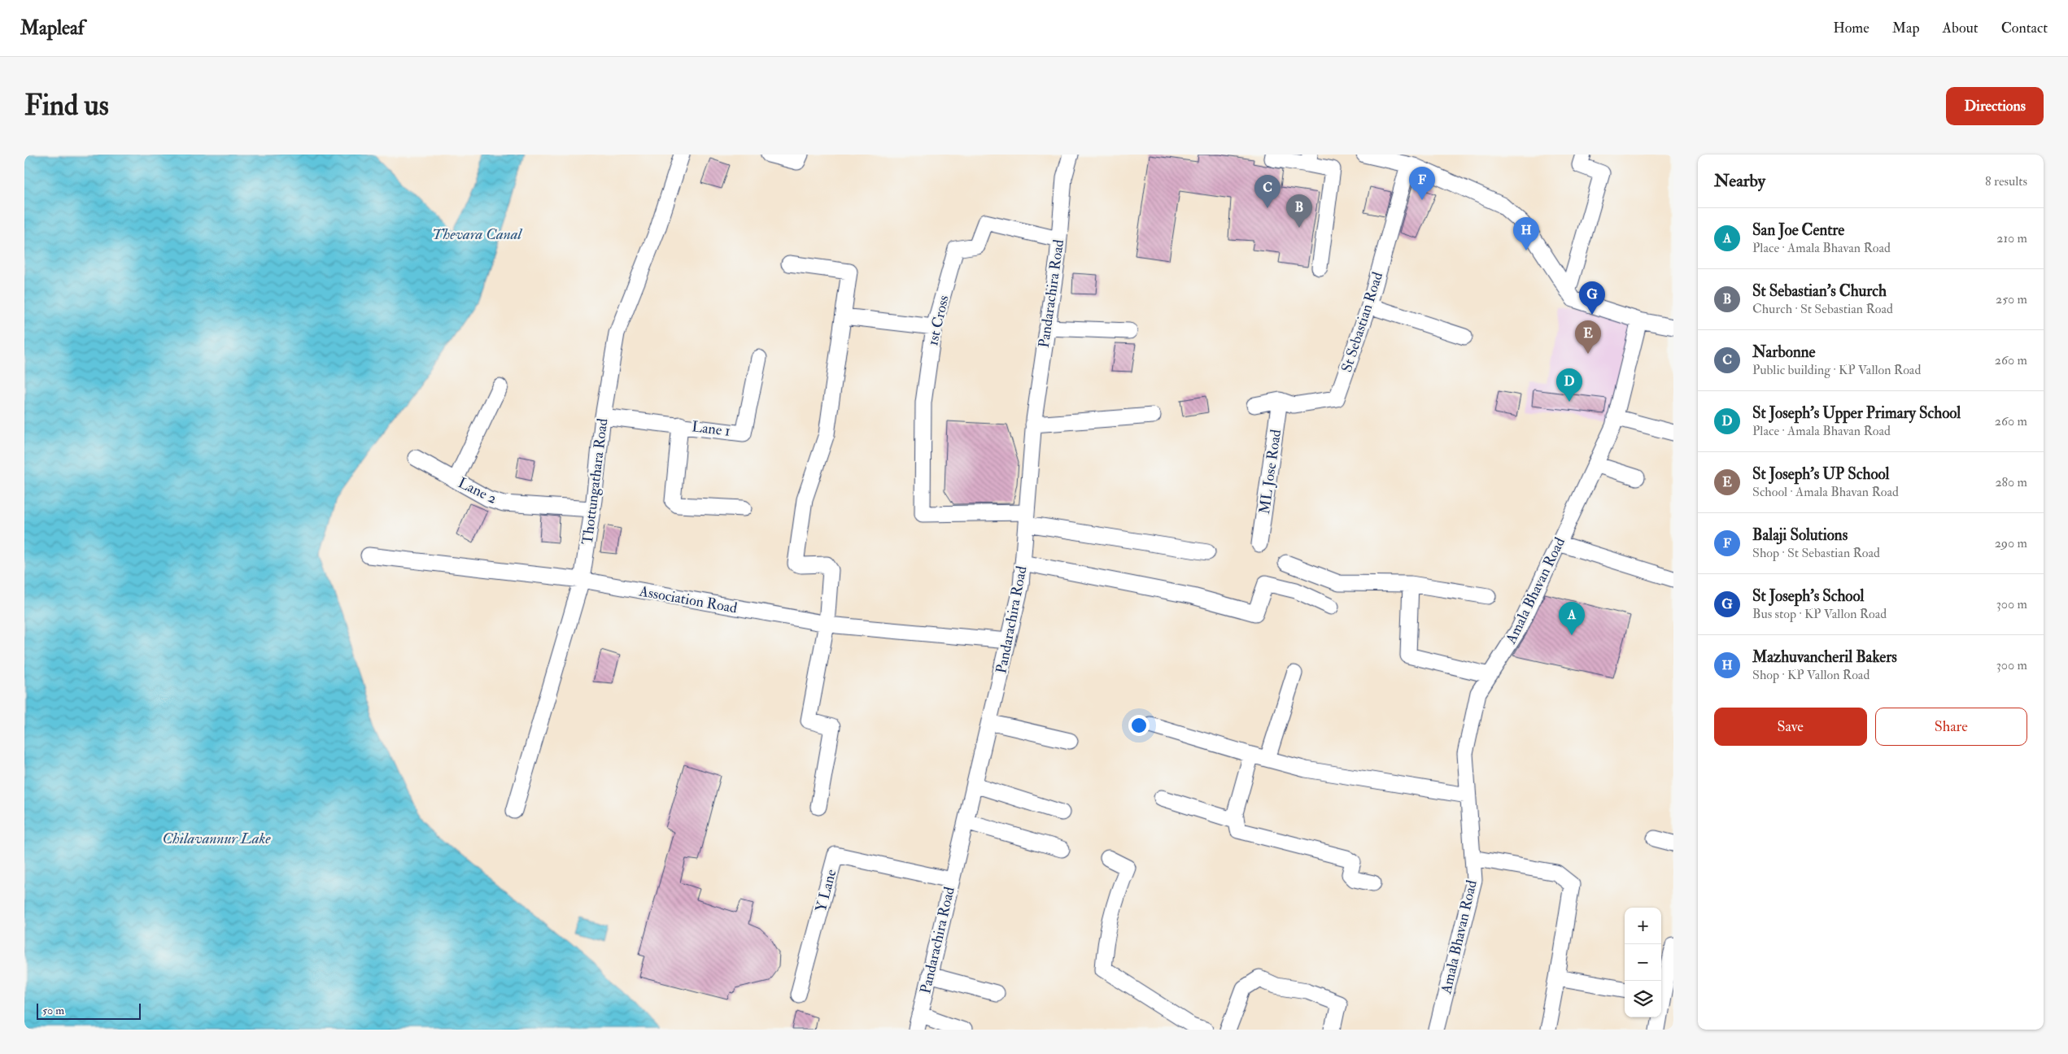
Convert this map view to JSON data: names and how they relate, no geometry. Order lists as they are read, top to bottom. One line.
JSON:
{"streets":{"street":["Pandarachira Road","1st Cross","St Sebastian Road","Lane 1","ML Jose Road","Thottungathara Road","Lane 2","Amala Bhavan Road","Association Road","Y Lane"]},"crossings":[["Pandarachira Road","1st Cross"],["Pandarachira Road","Association Road"],["Pandarachira Road","Y Lane"],["St Sebastian Road","ML Jose Road"],["Lane 1","Thottungathara Road"],["Thottungathara Road","Lane 2"],["Thottungathara Road","Association Road"]],"water":["Thevara Canal","Chilavannur Lake"],"scale_bar":"50 m","page":{"header":"Mapleaf","nav":["Home","Map","About","Contact"],"buttons":["Directions",["Save","Share"]],"title":"Find us","heading":["Nearby","8 results"],"pins":["F","C","B","H","G","E","D","A"],"list":[{"mark":"A","name":"San Joe Centre","note":"Place · Amala Bhavan Road","value":"210 m"},{"mark":"B","name":"St Sebastian's Church","note":"Church · St Sebastian Road","value":"250 m"},{"mark":"C","name":"Narbonne","note":"Public building · KP Vallon Road","value":"260 m"},{"mark":"D","name":"St Joseph's Upper Primary School","note":"Place · Amala Bhavan Road","value":"260 m"},{"mark":"E","name":"St Joseph's UP School","note":"School · Amala Bhavan Road","value":"280 m"},{"mark":"F","name":"Balaji Solutions","note":"Shop · St Sebastian Road","value":"290 m"},{"mark":"G","name":"St Joseph's School","note":"Bus stop · KP Vallon Road","value":"300 m"},{"mark":"H","name":"Mazhuvancheril Bakers","note":"Shop · KP Vallon Road","value":"300 m"}],"map_buttons":["+","−"],"scale":"50 m"}}
